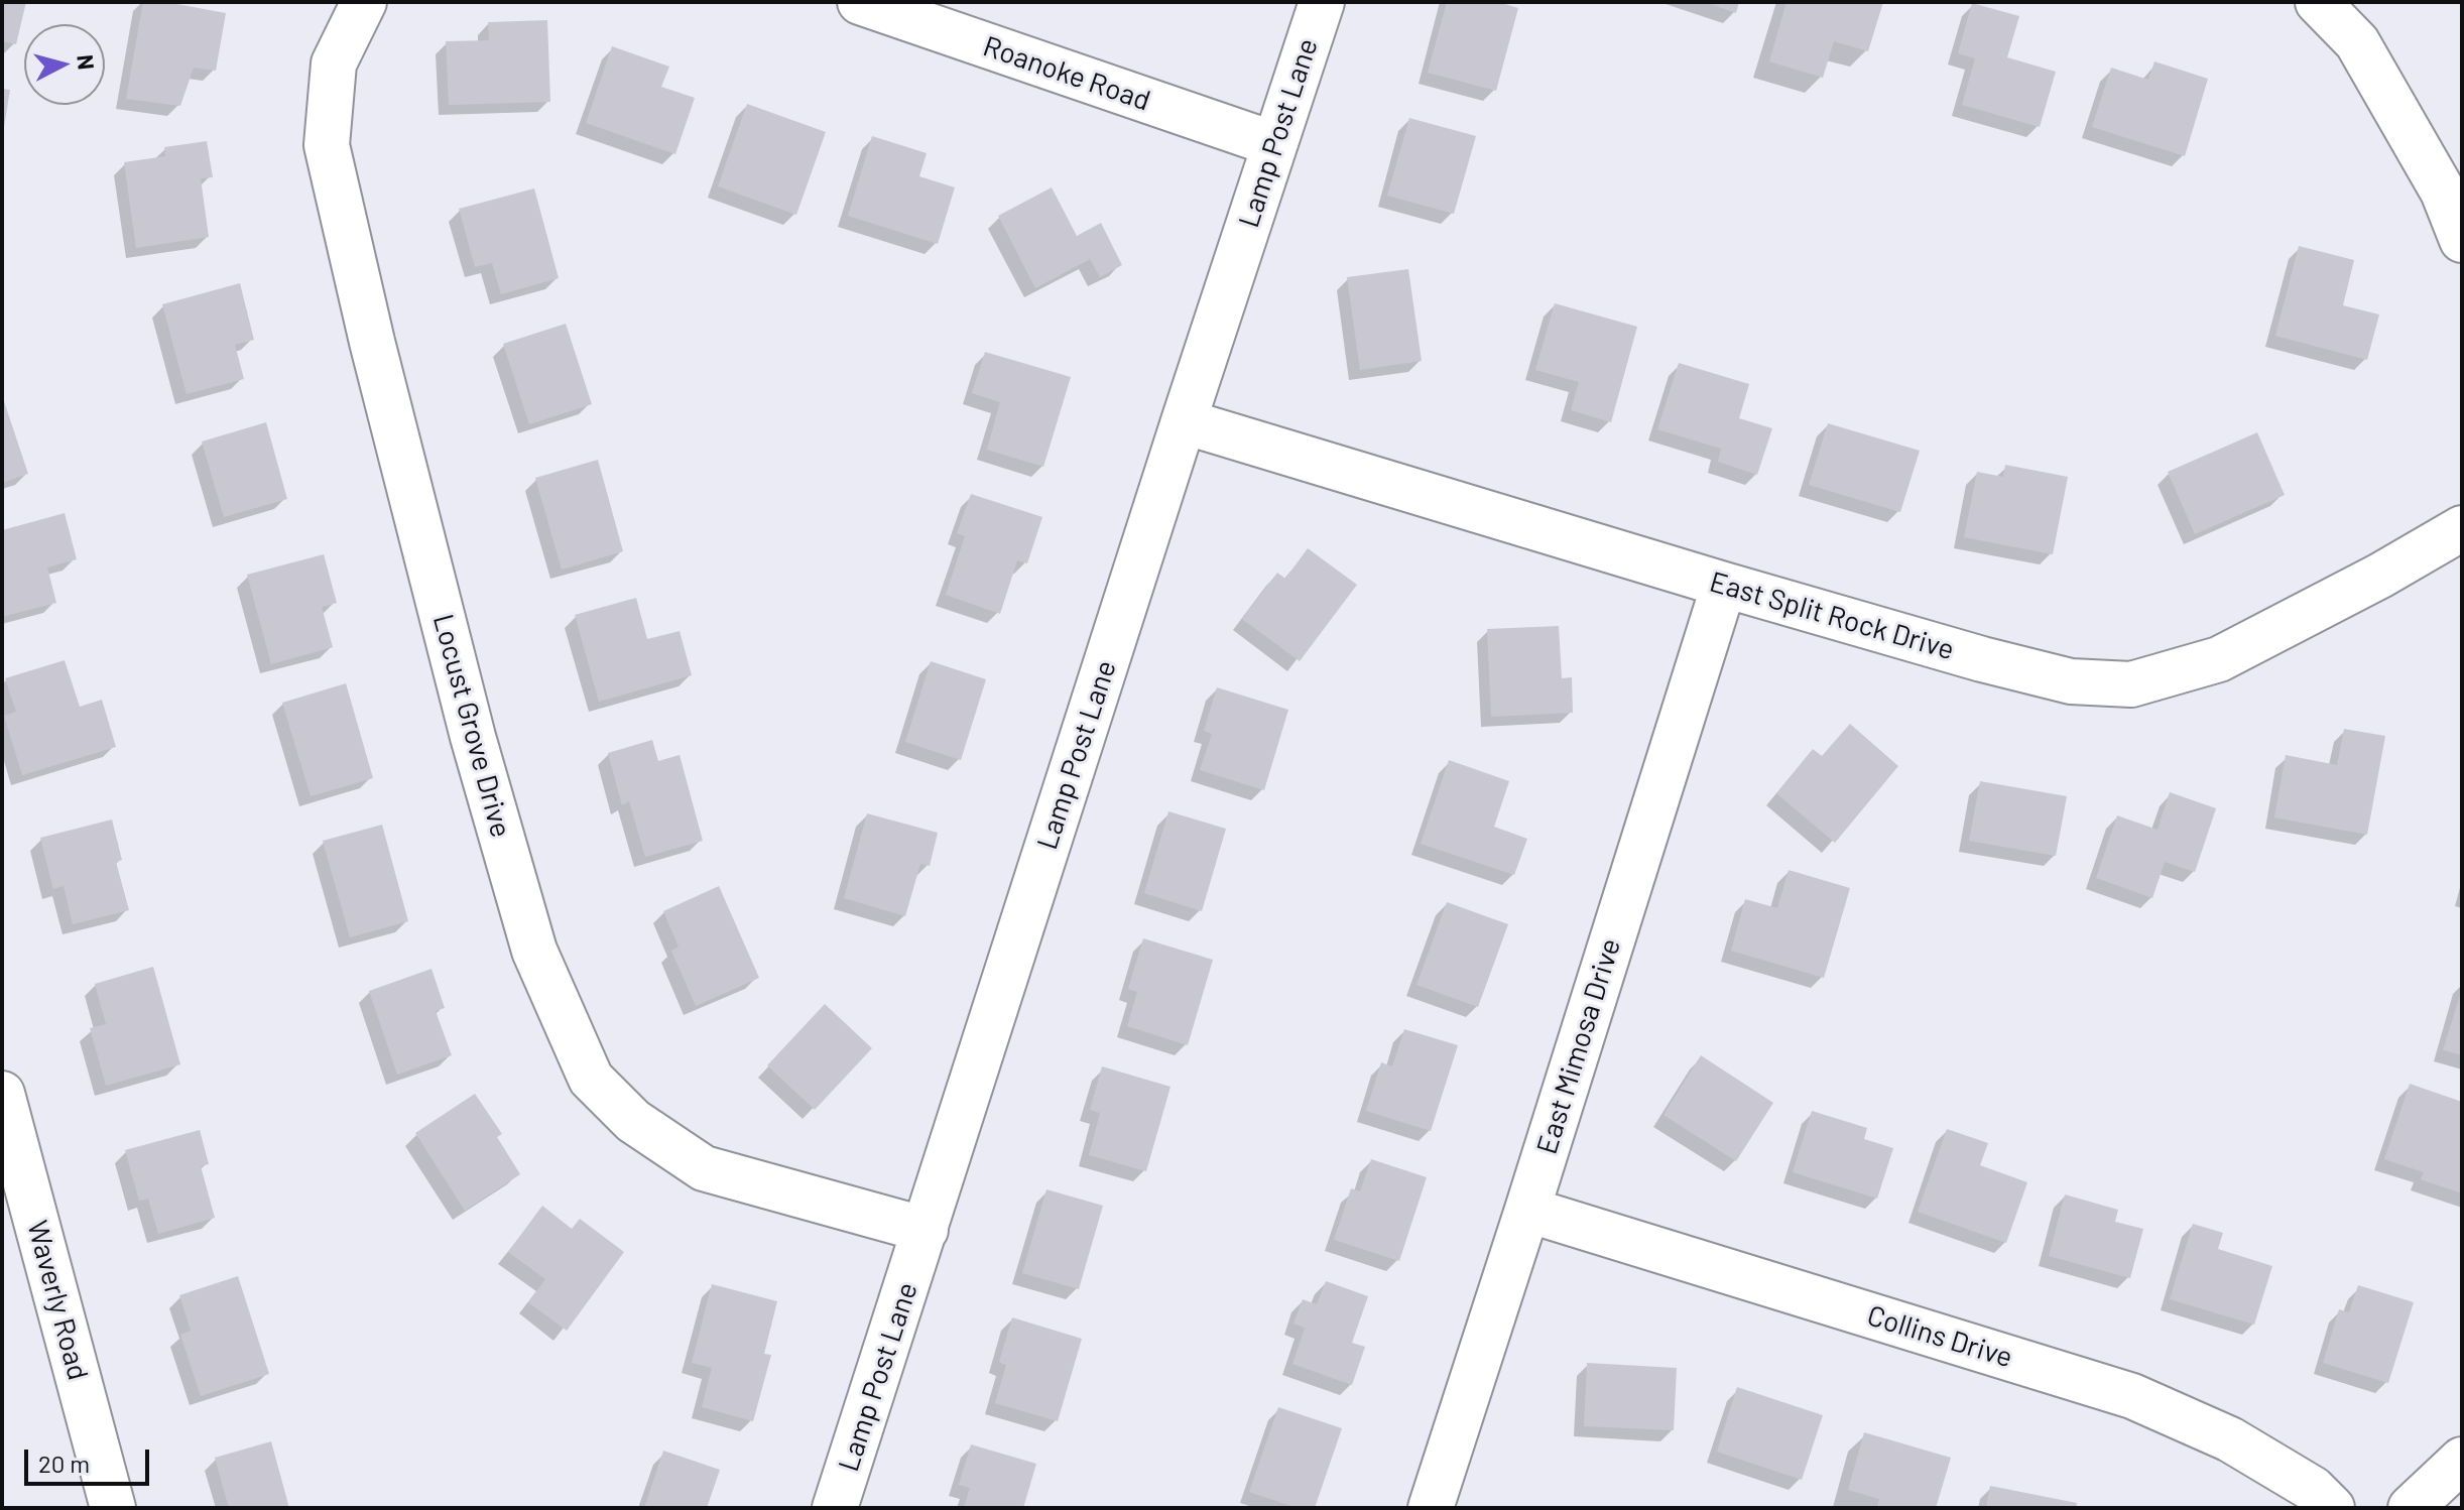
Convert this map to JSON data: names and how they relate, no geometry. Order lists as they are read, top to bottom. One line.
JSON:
{"streets":{"street":["Roanoke Road","Lamp Post Lane","East Split Rock Drive","Locust Grove Drive","East Mimosa Drive","Waverly Road","Collins Drive"]},"crossings":[["Roanoke Road","Lamp Post Lane"],["Lamp Post Lane","East Split Rock Drive"],["Lamp Post Lane","Locust Grove Drive"],["East Split Rock Drive","East Mimosa Drive"],["East Mimosa Drive","Collins Drive"]],"scale_bar":"20 m","north":"right"}
